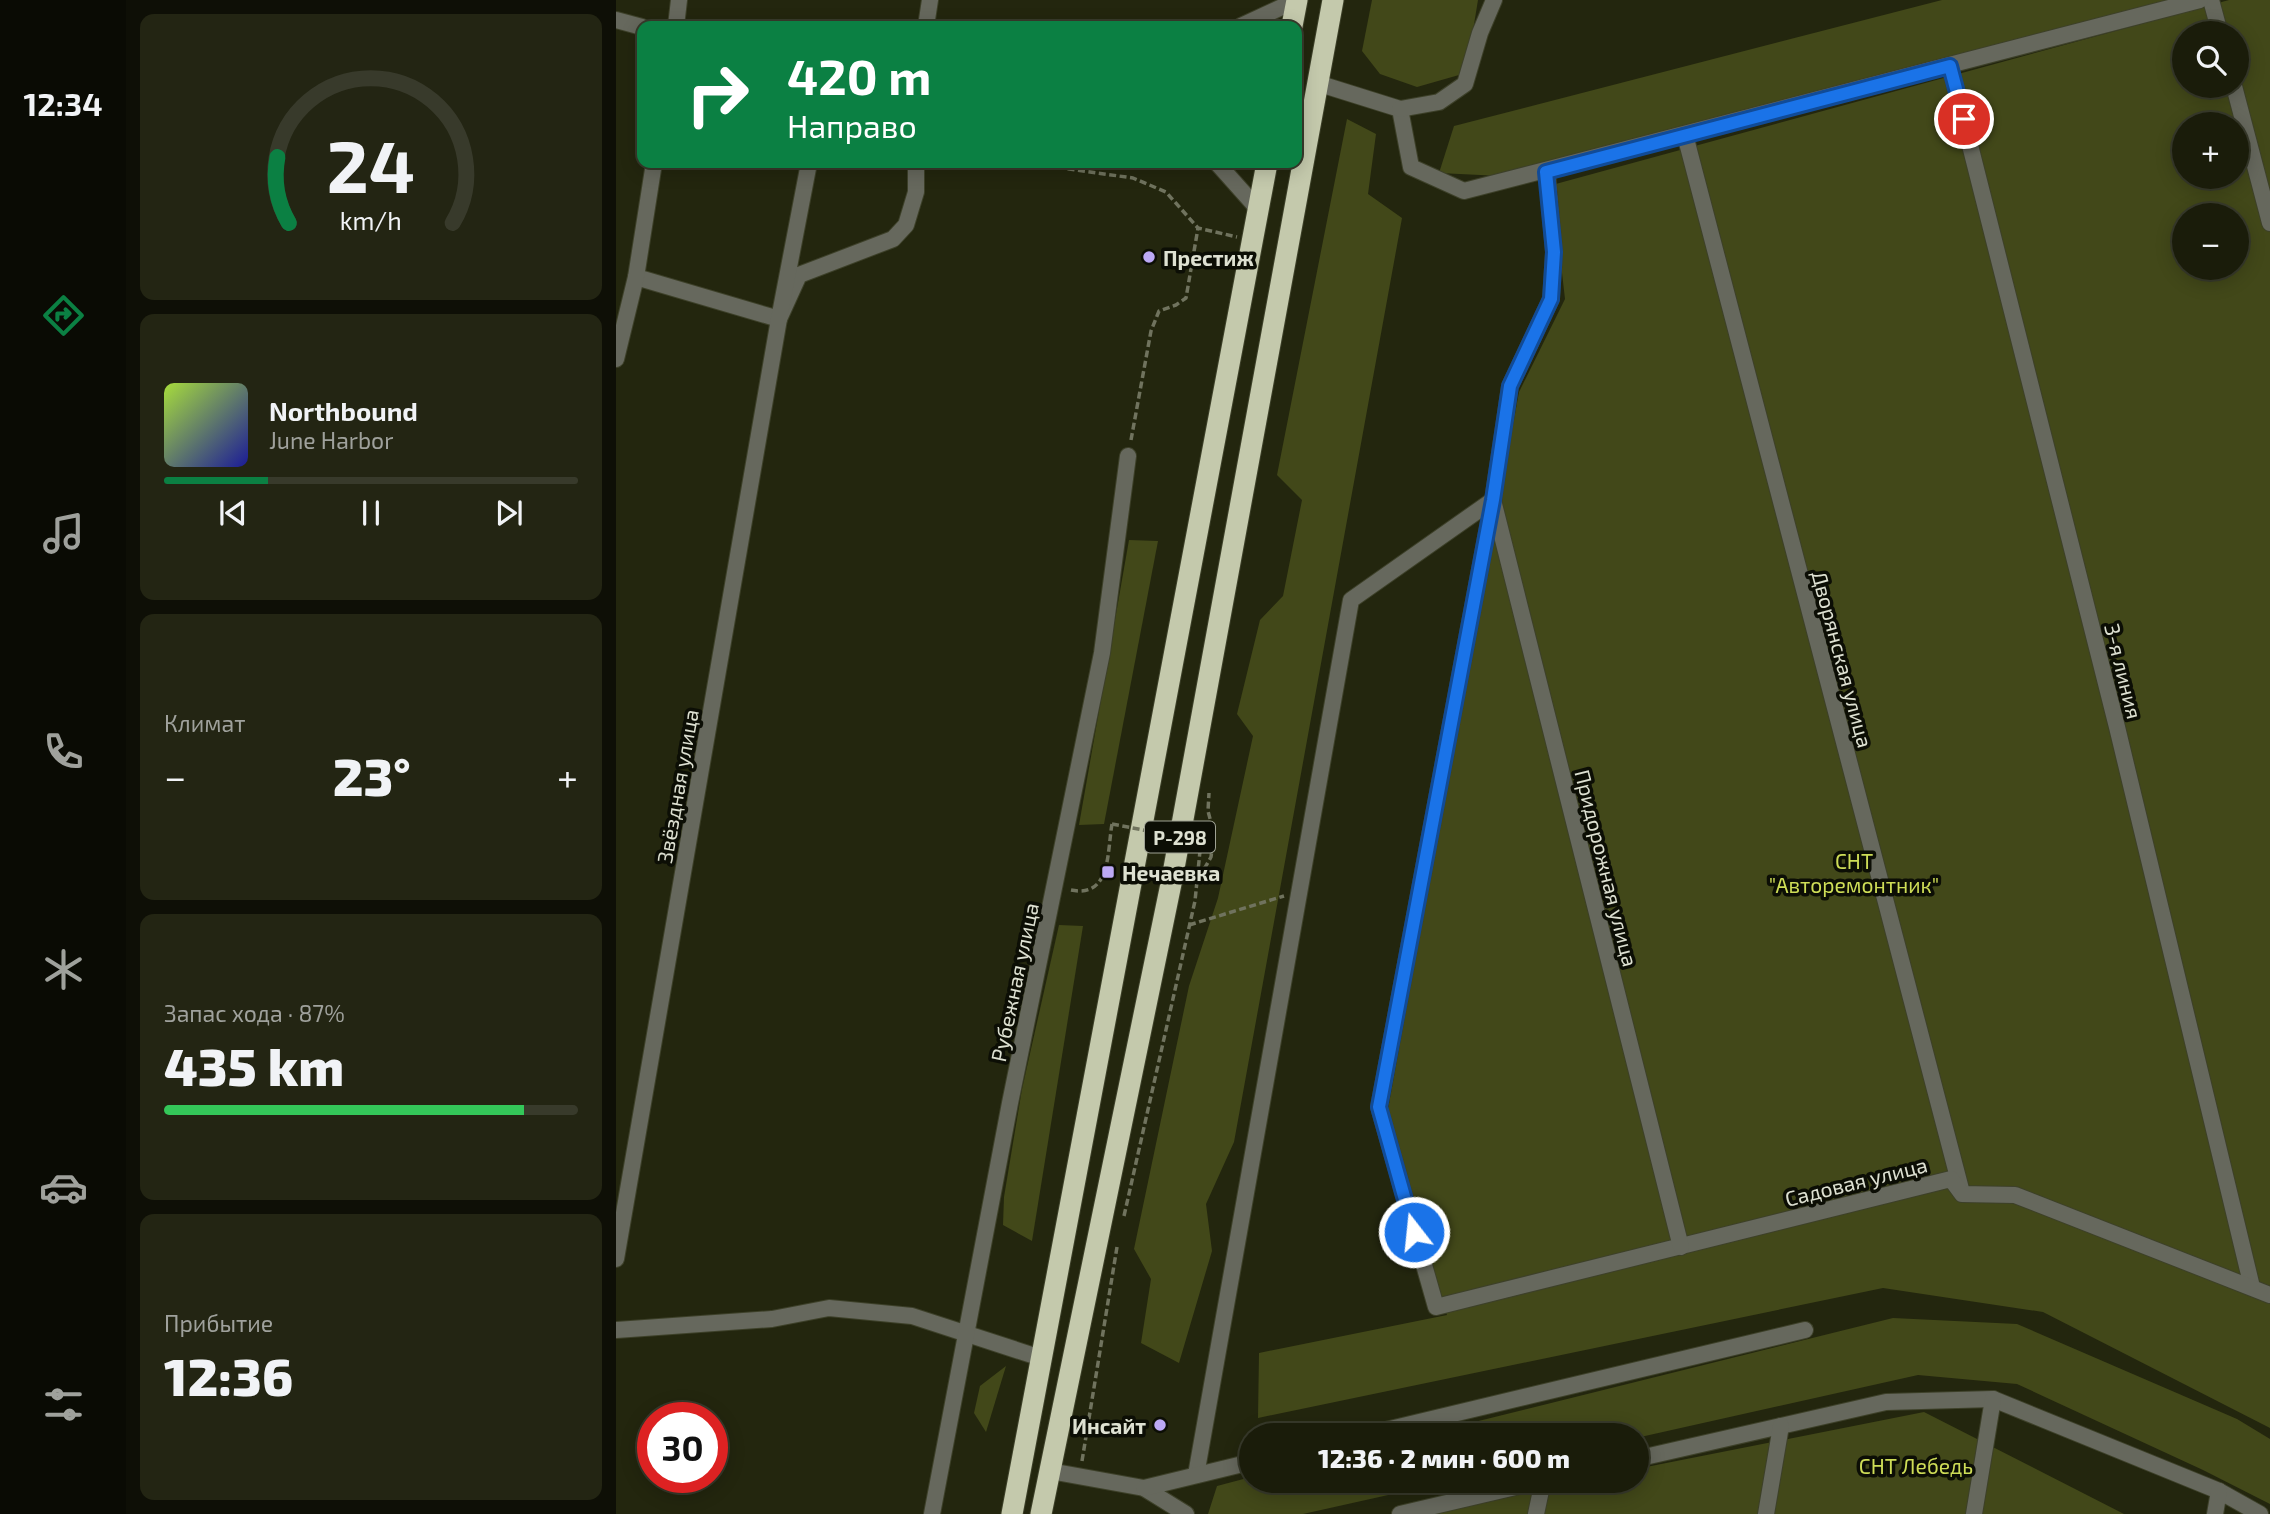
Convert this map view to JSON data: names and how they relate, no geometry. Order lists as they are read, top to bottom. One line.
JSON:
{"streets":{"highway":["Р-298"],"street":["Дворянская улица","3-я линия","Звёздная улица","Придорожная улица","Рубежная улица","Садовая улица"]},"crossings":[["Дворянская улица","Садовая улица"],["3-я линия","Садовая улица"],["Придорожная улица","Садовая улица"]],"parks":["СНТ \"Авторемонтник\"","СНТ Лебедь"],"places":{"other":["Престиж","Инсайт"],"transit":["Нечаевка"]},"page":{"tabs":"12:34","map_buttons":["+","−"],"turn":["420 m","Направо"],"song":["Northbound","June Harbor"],"tile":["Климат",["Запас хода · 87%","435 km"],["Прибытие","12:36"]],"heat":["−","23°","+"],"limit":"30","trip":"12:36 · 2 мин · 600 m","gauge":["24","km/h"]}}
